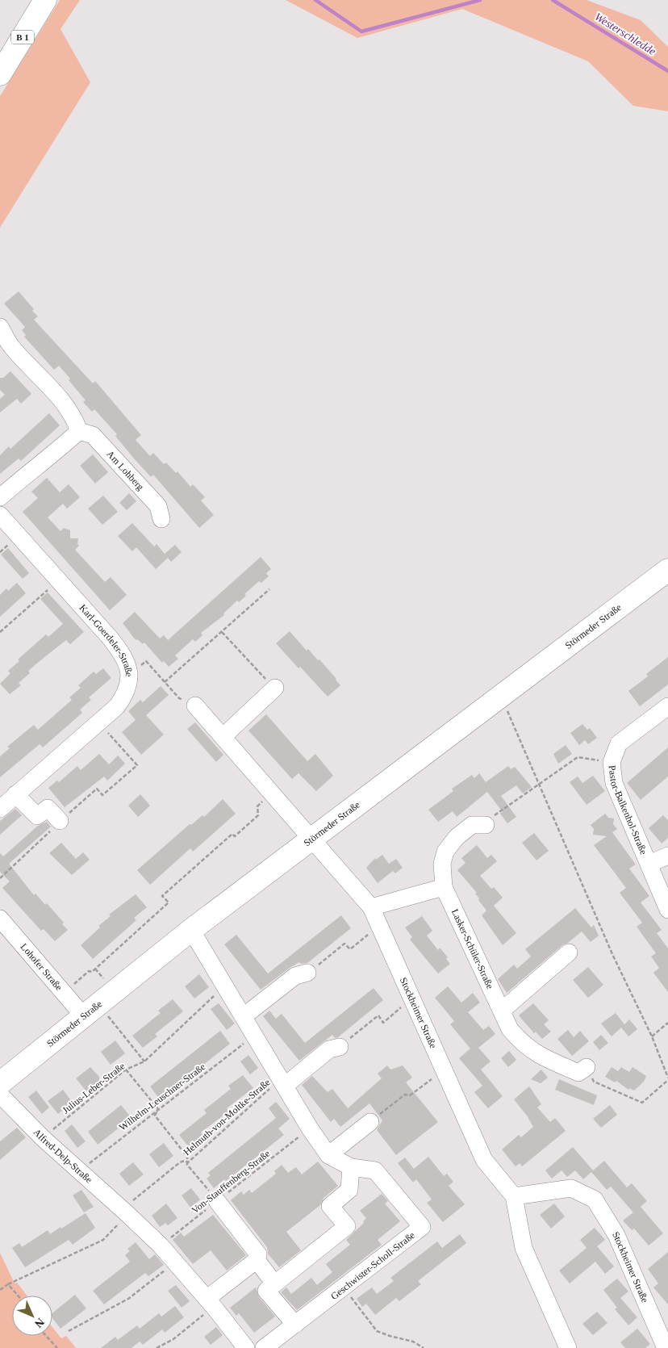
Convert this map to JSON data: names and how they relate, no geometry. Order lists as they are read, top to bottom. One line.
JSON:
{"streets":{"main road":["B 1","Störmeder Straße"],"street":["Am Lohberg","Karl-Goerdeler-Straße","Pastor-Balkenhol-Straße","Lasker-Schüler-Straße","Lohofer Straße","Stockheimer Straße","Alfred-Delp-Straße","Geschwister-Scholl-Straße"],"path":["Julius-Leber-Straße","Wilhelm-Leuschner-Straße","Helmuth-von-Moltke-Straße","Von-Stauffenberg-Straße"]},"crossings":[["Störmeder Straße","Lohofer Straße"],["Störmeder Straße","Stockheimer Straße"],["Julius-Leber-Straße","Alfred-Delp-Straße"],["Wilhelm-Leuschner-Straße","Alfred-Delp-Straße"],["Helmuth-von-Moltke-Straße","Alfred-Delp-Straße"],["Alfred-Delp-Straße","Von-Stauffenberg-Straße"]],"water":["Westerschledde"],"north":"bottom right"}
